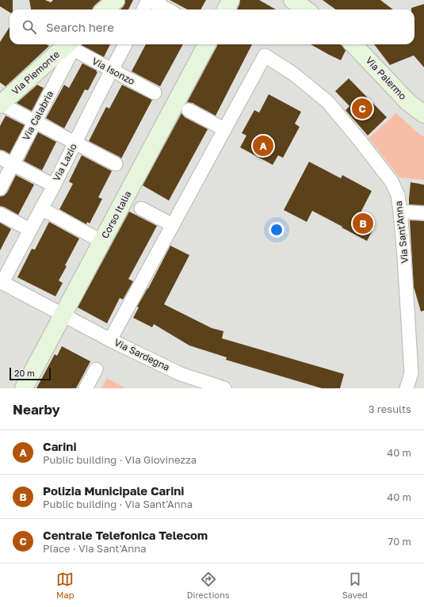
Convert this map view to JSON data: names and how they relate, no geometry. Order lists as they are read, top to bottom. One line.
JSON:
{"streets":{"street":["Via Isonzo","Via Piemonte","Via Palermo","Via Calabria","Via Lazio","Corso Italia","Via Sant'Anna","Via Sardegna"]},"crossings":[["Via Isonzo","Via Lazio"],["Via Lazio","Via Sardegna"],["Corso Italia","Via Sardegna"]],"scale_bar":"20 m","page":{"search":"Search here","pins":["C","A","B"],"scale":"20 m","heading":["Nearby","3 results"],"list":[{"mark":"A","name":"Carini","note":"Public building · VIa Giovinezza","value":"40 m"},{"mark":"B","name":"Polizia Municipale Carini","note":"Public building · Via Sant'Anna","value":"40 m"},{"mark":"C","name":"Centrale Telefonica Telecom","note":"Place · Via Sant'Anna","value":"70 m"}],"nav":["Map","Directions","Saved"]}}
